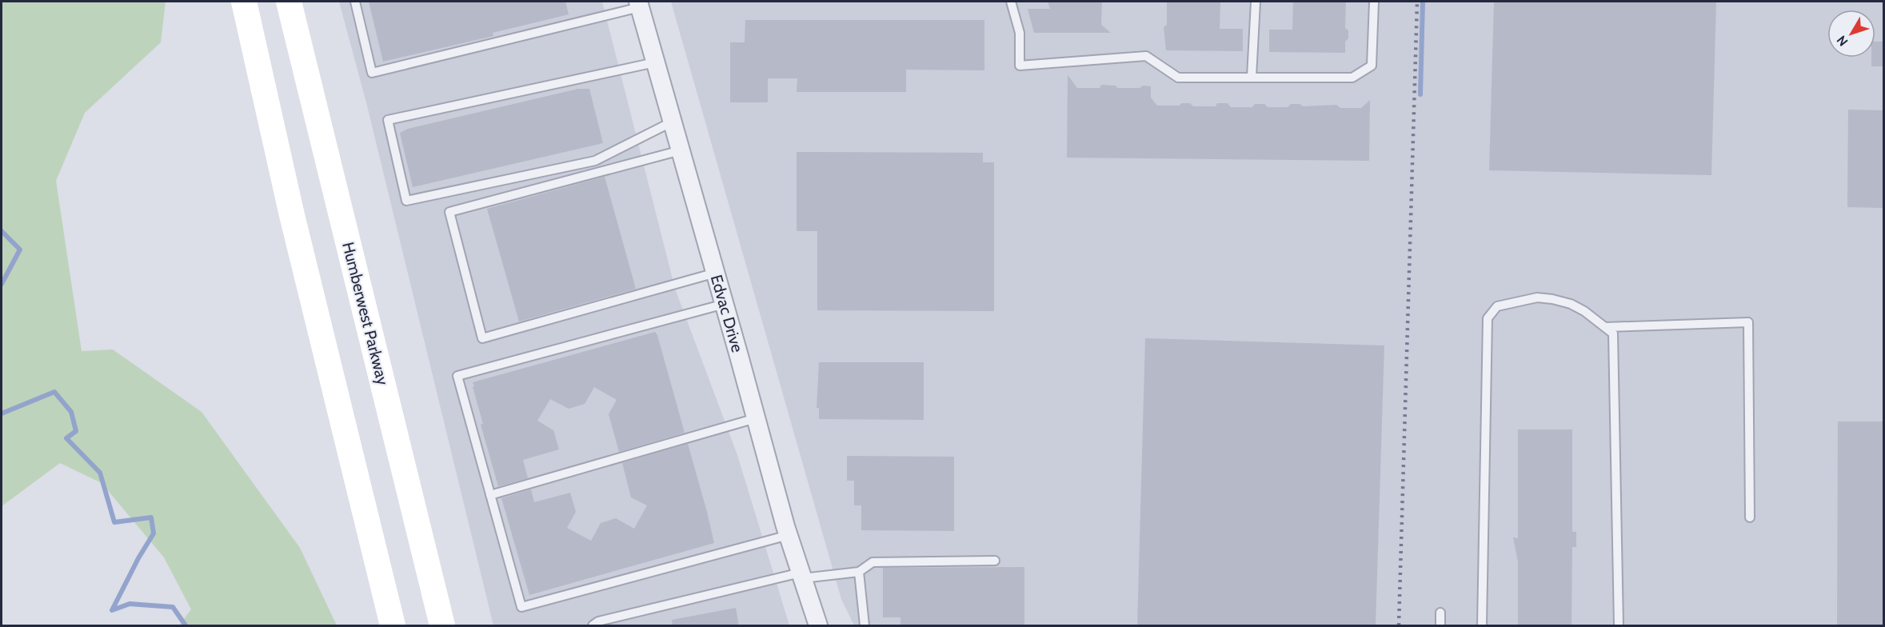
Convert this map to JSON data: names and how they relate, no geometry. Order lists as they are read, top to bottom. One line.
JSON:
{"streets":{"main road":["Humberwest Parkway"],"street":["Edvac Drive"]},"north":"bottom left"}
